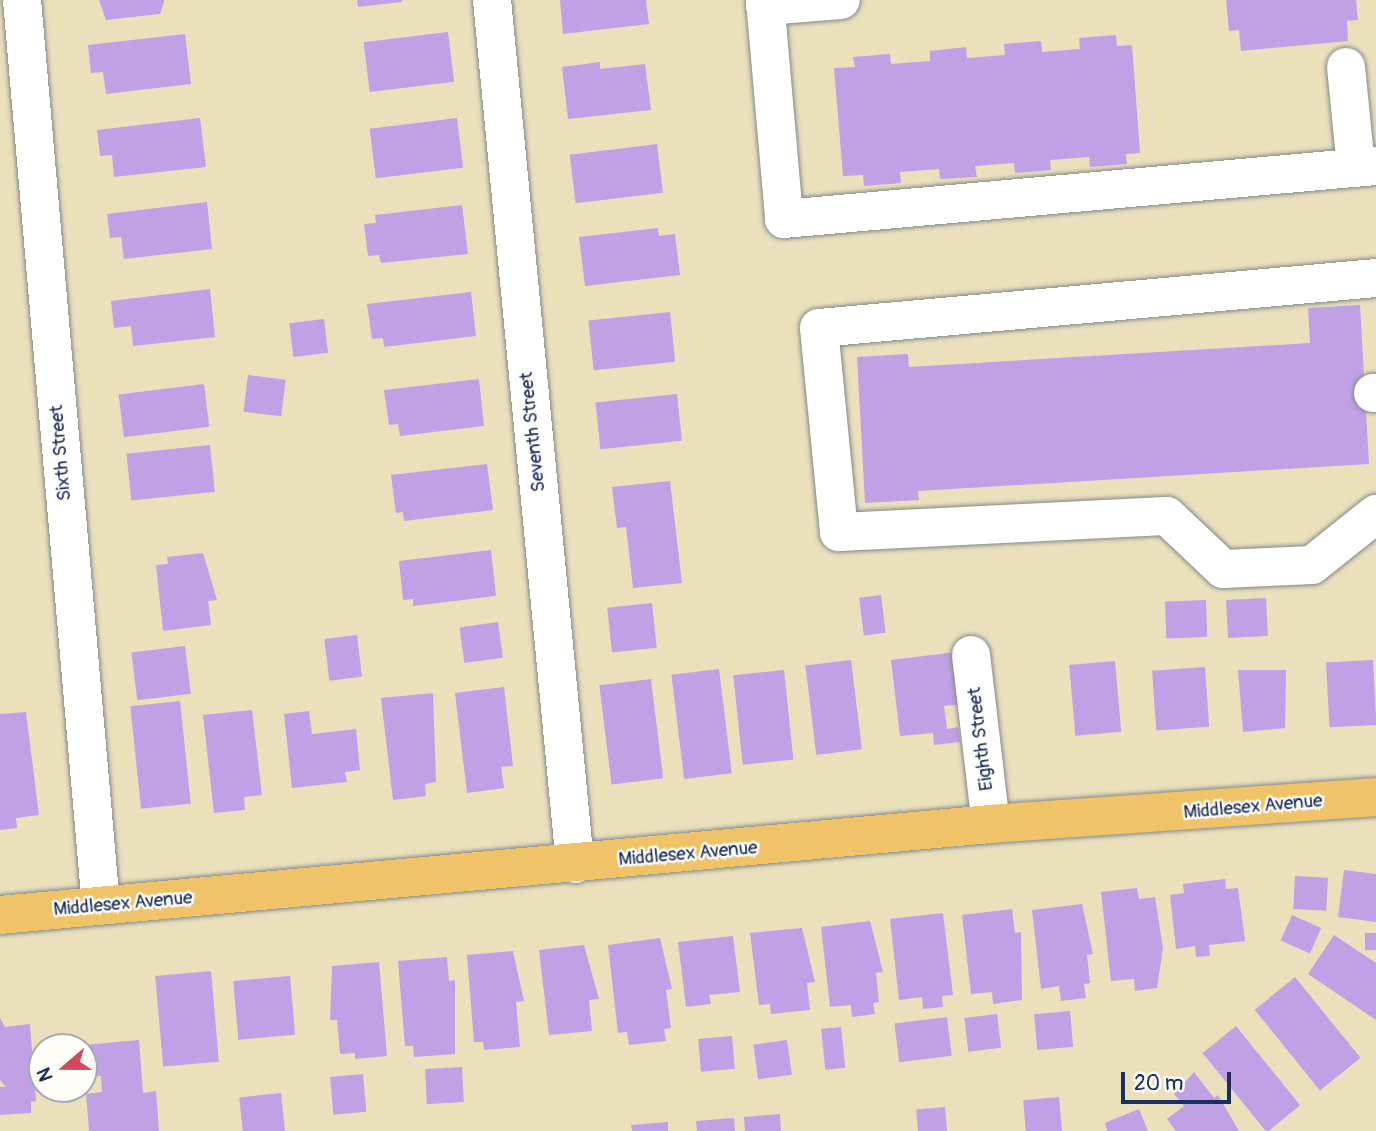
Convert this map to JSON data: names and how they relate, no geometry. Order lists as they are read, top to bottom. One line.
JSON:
{"streets":{"main road":["Middlesex Avenue"],"street":["Seventh Street","Sixth Street","Eighth Street"]},"crossings":[["Seventh Street","Middlesex Avenue"],["Sixth Street","Middlesex Avenue"],["Eighth Street","Middlesex Avenue"]],"scale_bar":"20 m","north":"left"}
